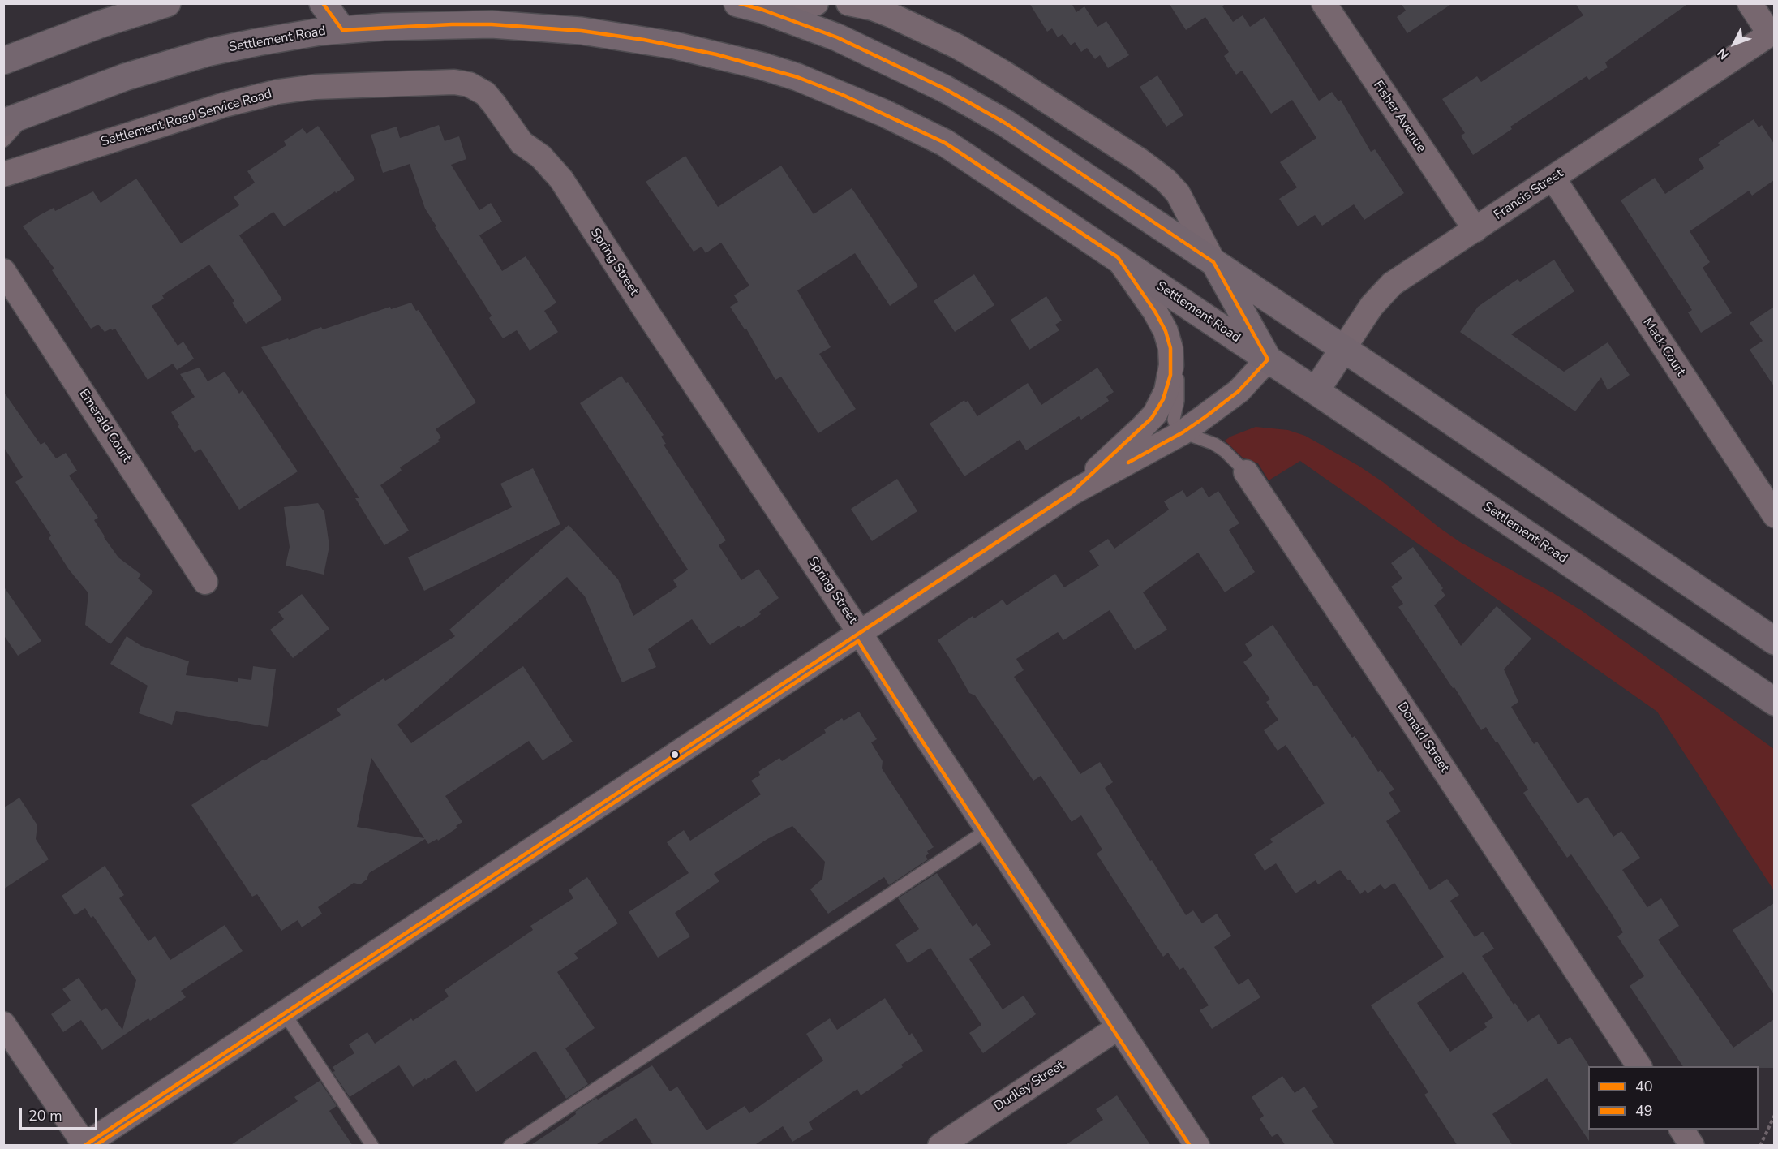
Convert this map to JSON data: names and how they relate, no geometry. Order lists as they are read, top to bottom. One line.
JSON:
{"streets":{"highway":["Settlement Road","Francis Street"],"street":["Fisher Avenue","Settlement Road Service Road","Spring Street","Mack Court","Emerald Court","Donald Street","Dudley Street"]},"crossings":[["Settlement Road","Francis Street"],["Fisher Avenue","Francis Street"],["Settlement Road Service Road","Spring Street"],["Francis Street","Mack Court"],["Spring Street","Dudley Street"]],"lines":["transit line 40","transit line 49"],"legend":["40","49"],"scale_bar":"20 m","north":"bottom left"}
